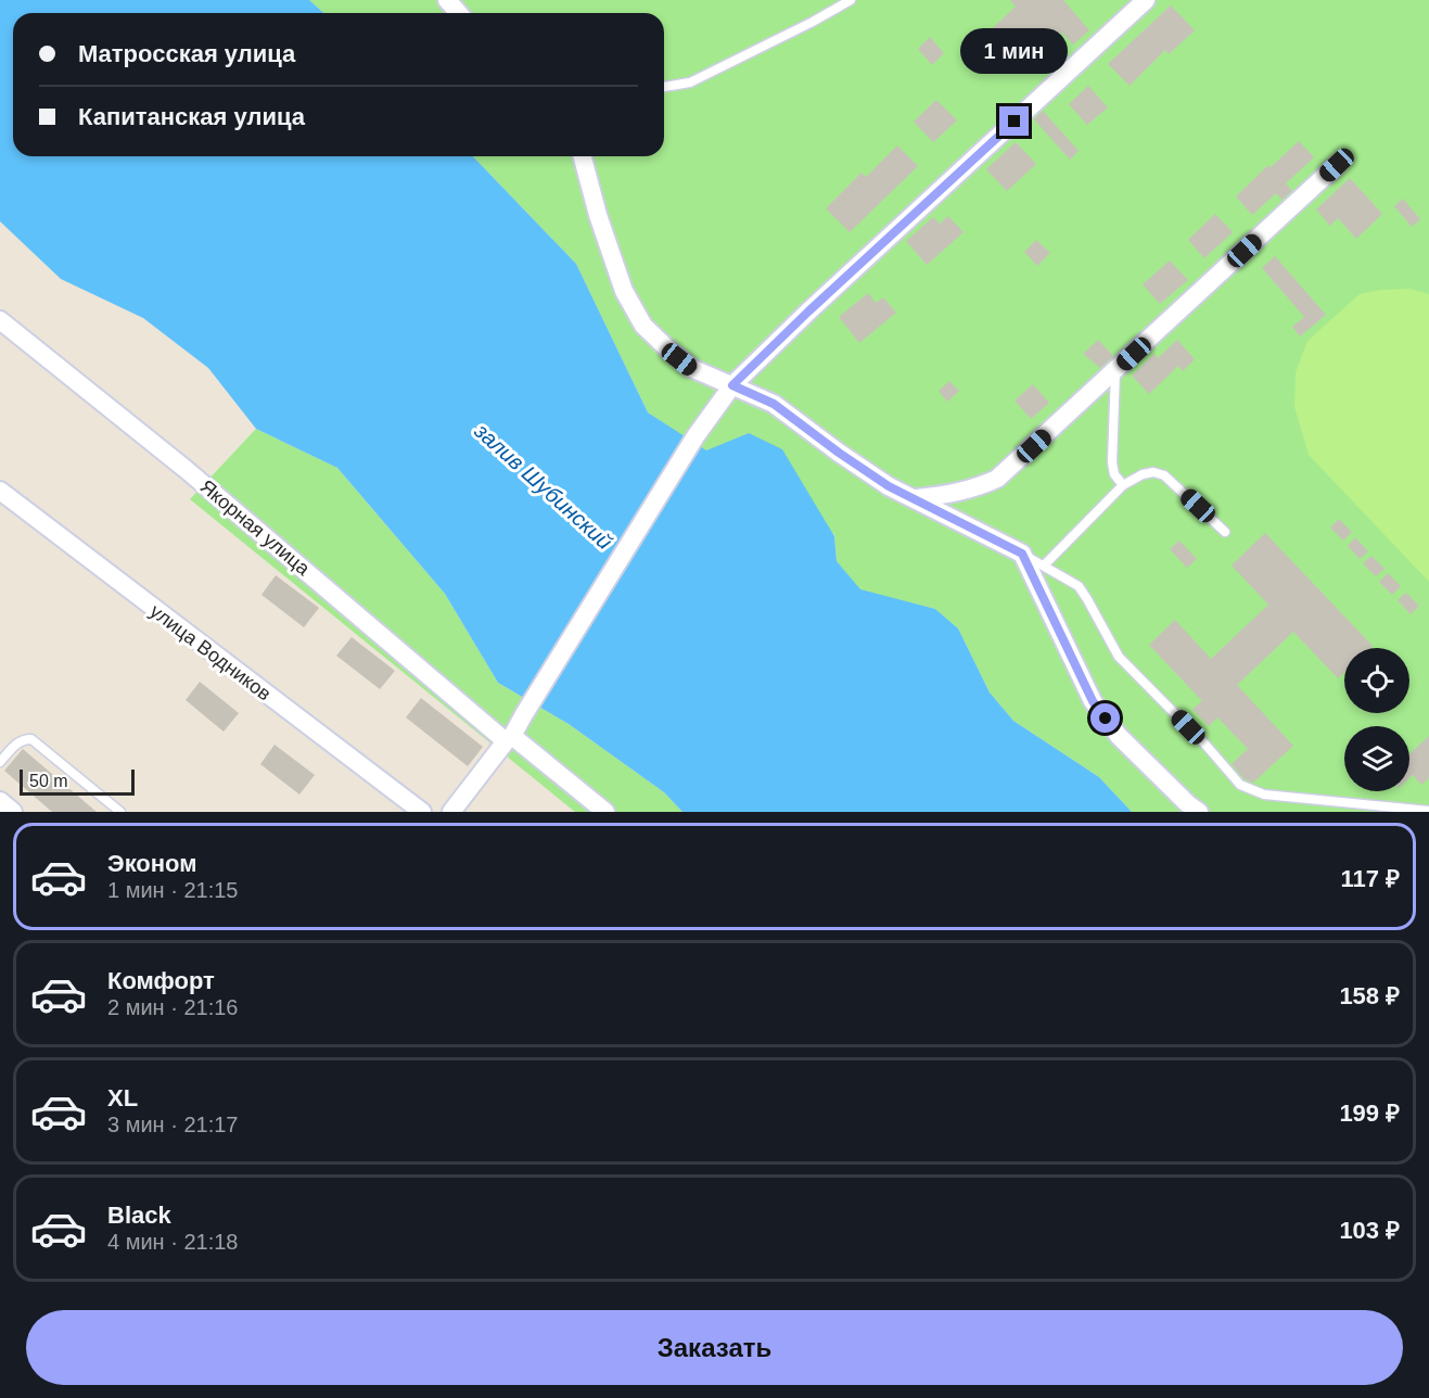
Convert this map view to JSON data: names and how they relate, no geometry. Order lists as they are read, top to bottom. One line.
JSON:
{"streets":{"street":["Якорная улица","улица Водников"]},"water":["залив Шубинский"],"scale_bar":"50 m","page":{"banner":["Матросская улица","Капитанская улица"],"bubble":"1 мин","scale":"50 m","list":[{"name":"Эконом","note":"1 мин · 21:15","value":"117 ₽"},{"name":"Комфорт","note":"2 мин · 21:16","value":"158 ₽"},{"name":"XL","note":"3 мин · 21:17","value":"199 ₽"},{"name":"Black","note":"4 мин · 21:18","value":"103 ₽"}],"buttons":"Заказать"}}
